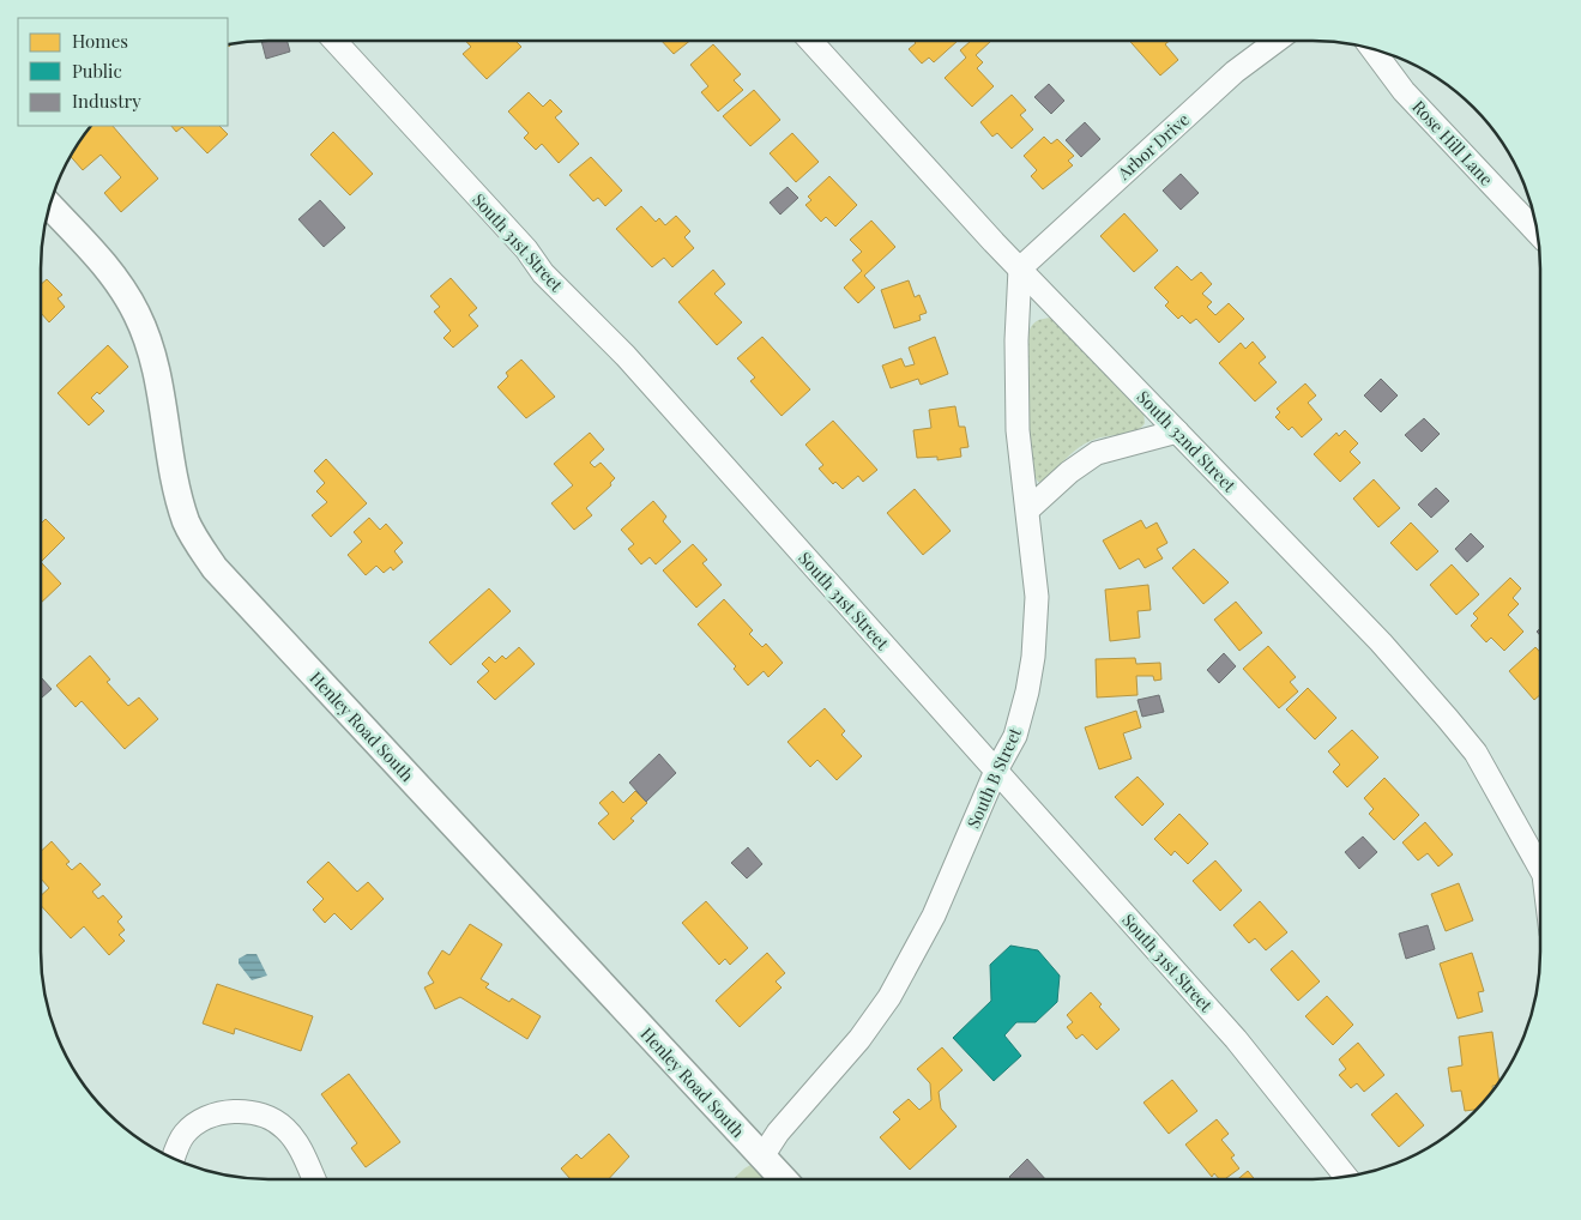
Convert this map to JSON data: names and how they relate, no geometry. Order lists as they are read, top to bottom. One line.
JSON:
{"streets":{"street":["Rose Hill Lane","Arbor Drive","South 31st Street","South 32nd Street","Henley Road South","South B Street"]},"crossings":[["Arbor Drive","South 32nd Street"],["Arbor Drive","South B Street"],["South 31st Street","South B Street"],["South 32nd Street","South B Street"],["Henley Road South","South B Street"]],"legend":["Homes","Public","Industry"]}
